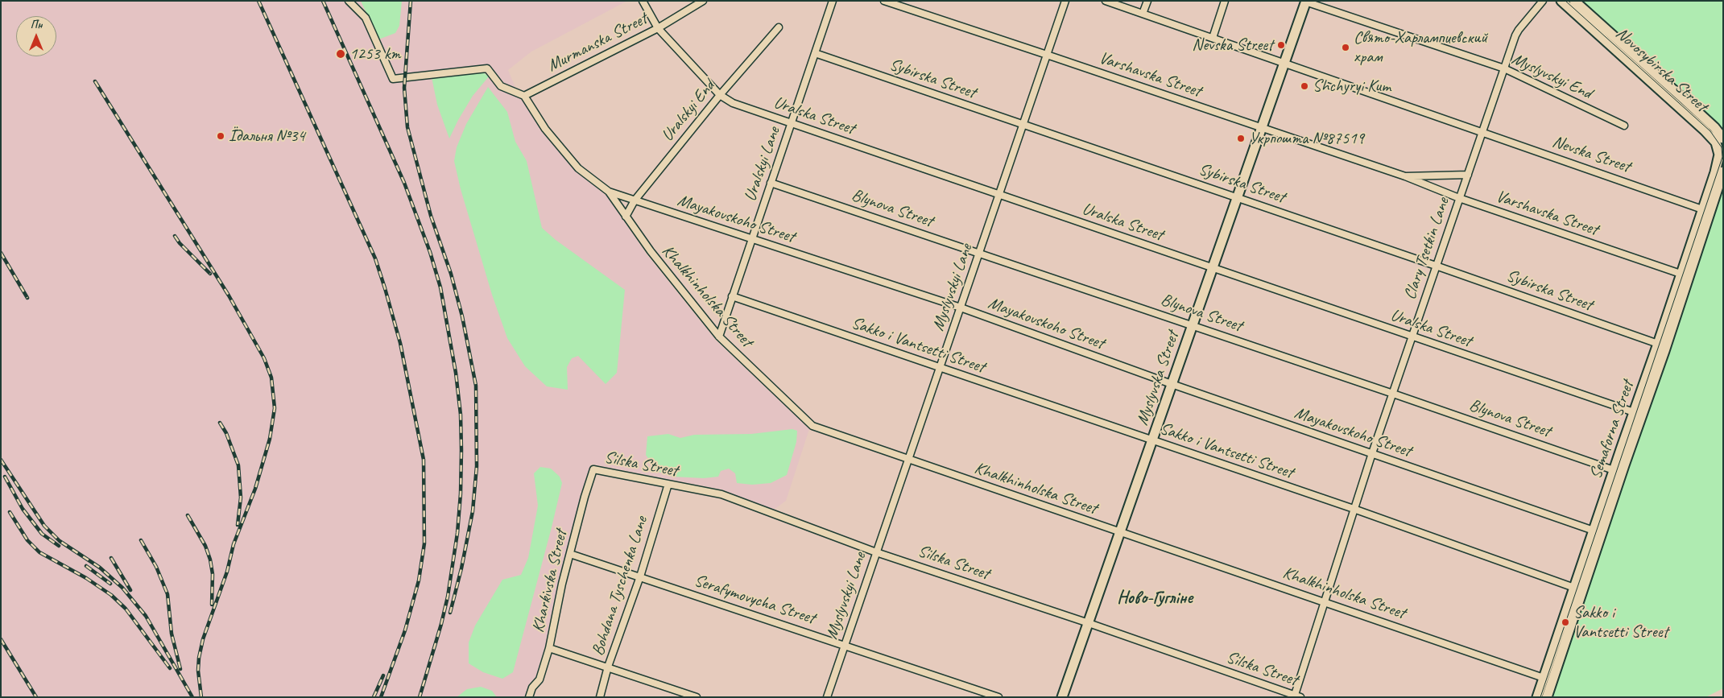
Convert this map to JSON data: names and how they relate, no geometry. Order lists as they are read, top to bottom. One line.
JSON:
{"streets":{"main road":["Novosybirska Street","Myslyvska Street","Semaforna Street"],"street":["Murmanska Street","Varshavska Street","Myslyvskyi End","Sybirska Street","Uralskyi End","Uralska Street","Nevska Street","Uralskyi Lane","Blynova Street","Mayakovskoho Street","Clary Tsetkin Lane","Myslyvskyi Lane","Khalkhinholska Street","Sakko i Vantsetti Street","Silska Street","Kharkivska Street","Bohdana Tyschenka Lane","Serafymovycha Street"]},"crossings":[["Murmanska Street","Uralska Street"],["Murmanska Street","Mayakovskoho Street"],["Novosybirska Street","Semaforna Street"],["Varshavska Street","Clary Tsetkin Lane"],["Varshavska Street","Myslyvskyi Lane"],["Varshavska Street","Myslyvska Street"],["Varshavska Street","Semaforna Street"],["Myslyvskyi End","Clary Tsetkin Lane"],["Myslyvskyi End","Myslyvska Street"],["Sybirska Street","Uralskyi Lane"],["Sybirska Street","Clary Tsetkin Lane"],["Sybirska Street","Myslyvskyi Lane"],["Sybirska Street","Myslyvska Street"],["Sybirska Street","Semaforna Street"],["Uralskyi End","Uralska Street"],["Uralskyi End","Mayakovskoho Street"],["Uralskyi End","Khalkhinholska Street"],["Uralska Street","Uralskyi Lane"],["Uralska Street","Clary Tsetkin Lane"],["Uralska Street","Myslyvskyi Lane"],["Uralska Street","Myslyvska Street"],["Uralska Street","Semaforna Street"],["Nevska Street","Clary Tsetkin Lane"],["Nevska Street","Myslyvska Street"],["Nevska Street","Semaforna Street"],["Uralskyi Lane","Blynova Street"],["Uralskyi Lane","Mayakovskoho Street"],["Uralskyi Lane","Khalkhinholska Street"],["Uralskyi Lane","Sakko i Vantsetti Street"],["Blynova Street","Clary Tsetkin Lane"],["Blynova Street","Myslyvskyi Lane"],["Blynova Street","Myslyvska Street"],["Blynova Street","Semaforna Street"],["Mayakovskoho Street","Clary Tsetkin Lane"],["Mayakovskoho Street","Myslyvskyi Lane"],["Mayakovskoho Street","Khalkhinholska Street"],["Mayakovskoho Street","Myslyvska Street"],["Mayakovskoho Street","Semaforna Street"],["Clary Tsetkin Lane","Khalkhinholska Street"],["Clary Tsetkin Lane","Sakko i Vantsetti Street"],["Clary Tsetkin Lane","Silska Street"],["Myslyvskyi Lane","Khalkhinholska Street"],["Myslyvskyi Lane","Sakko i Vantsetti Street"],["Myslyvskyi Lane","Silska Street"],["Myslyvskyi Lane","Serafymovycha Street"],["Khalkhinholska Street","Myslyvska Street"],["Khalkhinholska Street","Semaforna Street"],["Sakko i Vantsetti Street","Myslyvska Street"],["Sakko i Vantsetti Street","Semaforna Street"],["Myslyvska Street","Silska Street"],["Silska Street","Kharkivska Street"],["Silska Street","Bohdana Tyschenka Lane"],["Kharkivska Street","Serafymovycha Street"],["Bohdana Tyschenka Lane","Serafymovycha Street"]],"districts":["Ново-Гугліне"],"places":["Nevska Street","Свято-Харлампиевский храм","1253 km","Shchyryi Kum","Їдальня №34","Укрпошта №87519","Sakko i Vantsetti Street"],"north":"top"}
